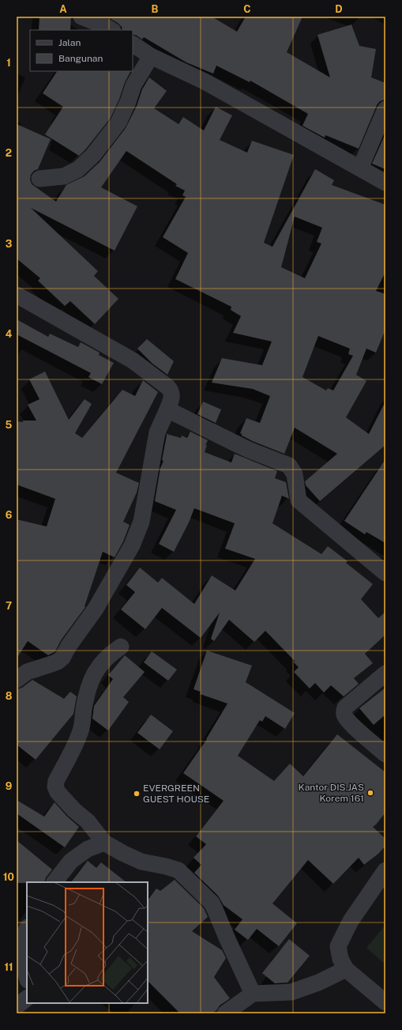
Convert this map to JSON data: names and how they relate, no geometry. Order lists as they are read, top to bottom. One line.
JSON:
{"places":["Kantor DIS.JAS Korem 161","EVERGREEN GUEST HOUSE"],"legend":["Jalan","Bangunan"],"grid":{"columns":["A","B","C","D"],"rows":["1","2","3","4","5","6","7","8","9","10","11"]}}
